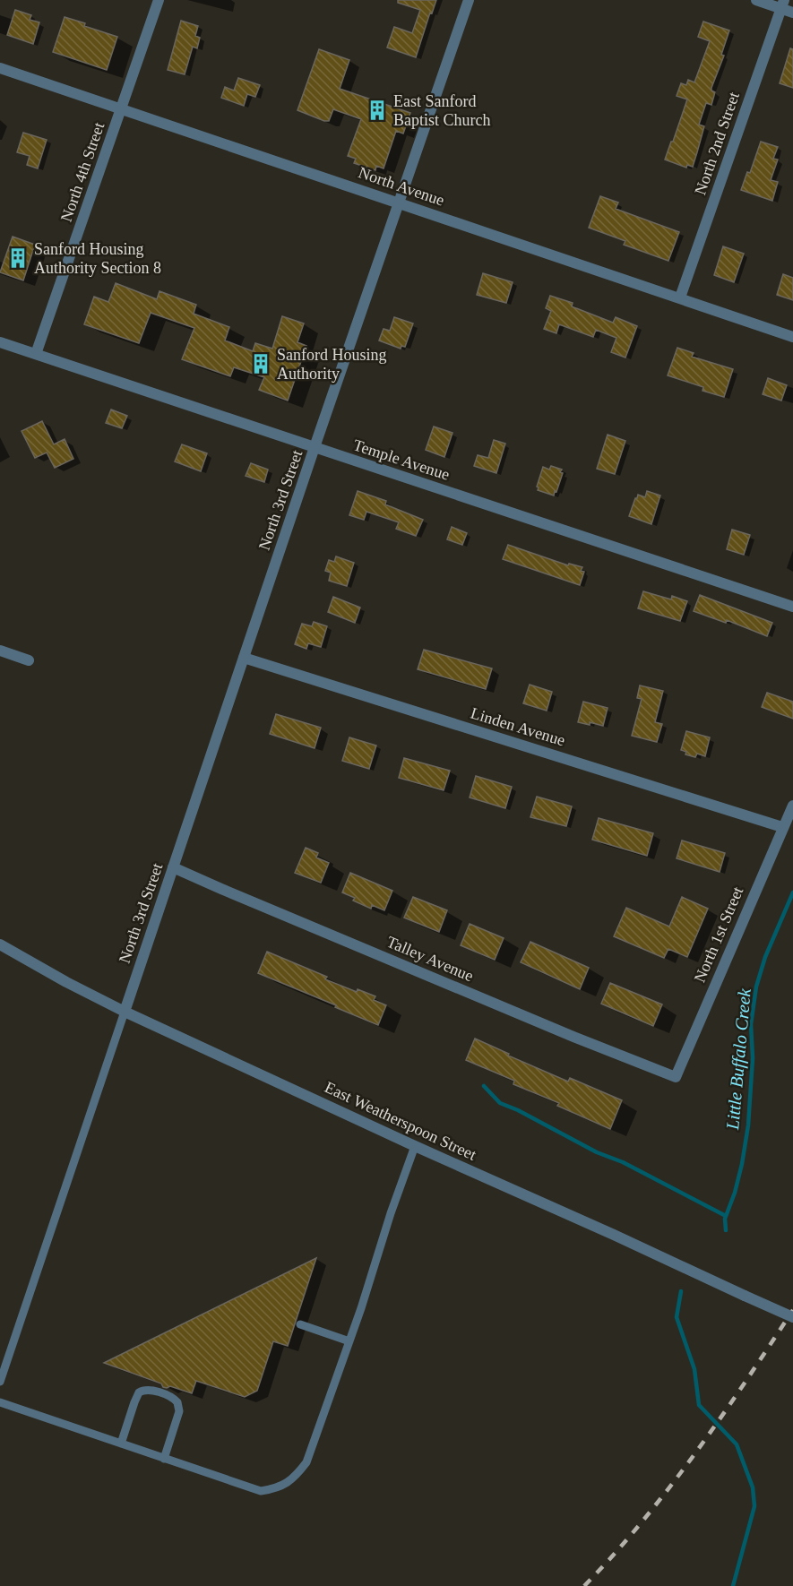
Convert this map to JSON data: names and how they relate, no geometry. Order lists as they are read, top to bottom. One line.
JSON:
{"streets":{"street":["North 2nd Street","North 4th Street","North Avenue","Temple Avenue","North 3rd Street","Linden Avenue","North 1st Street","Talley Avenue","East Weatherspoon Street"]},"crossings":[["North 2nd Street","North Avenue"],["North 4th Street","North Avenue"],["North 4th Street","Temple Avenue"],["North Avenue","North 3rd Street"],["Temple Avenue","North 3rd Street"],["North 3rd Street","Linden Avenue"],["North 3rd Street","Talley Avenue"],["North 3rd Street","East Weatherspoon Street"],["Linden Avenue","North 1st Street"],["North 1st Street","Talley Avenue"]],"water":["Little Buffalo Creek"],"places":{"building":["East Sanford Baptist Church","Sanford Housing Authority Section 8","Sanford Housing Authority"]}}
